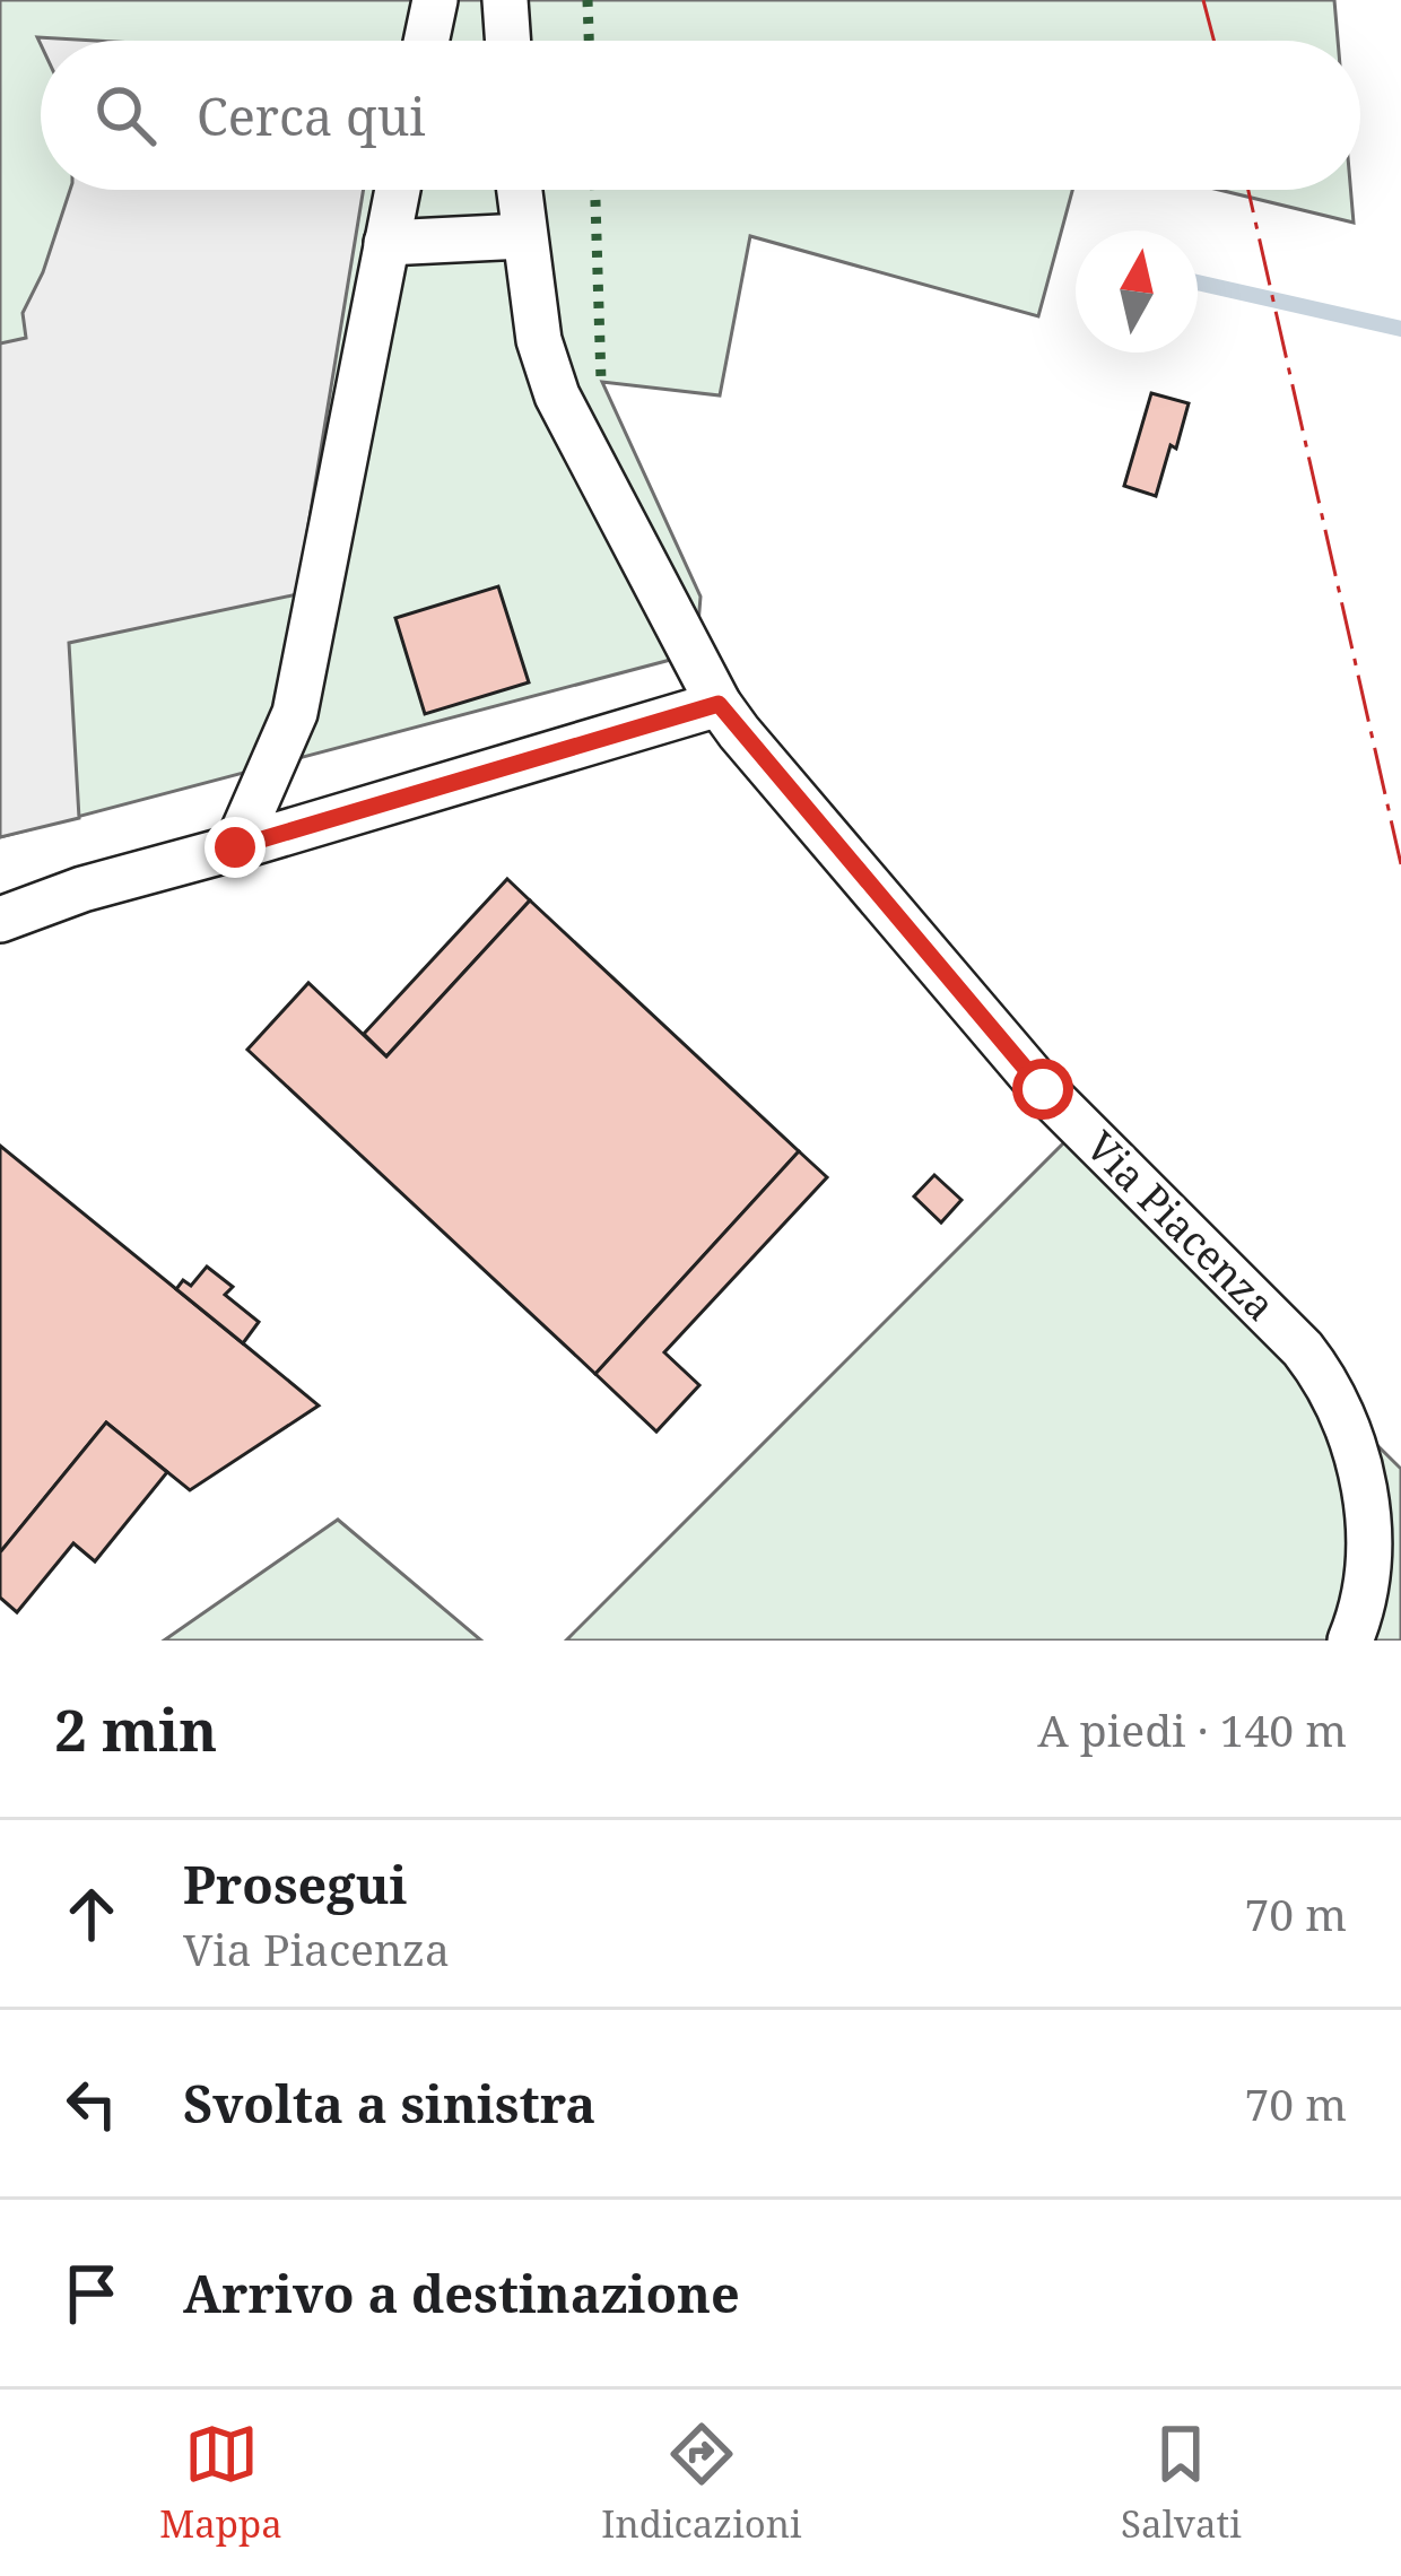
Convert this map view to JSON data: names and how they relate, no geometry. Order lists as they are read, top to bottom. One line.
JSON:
{"streets":{"street":["Via Piacenza"]},"north":"top","page":{"search":"Cerca qui","heading":["2 min","A piedi · 140 m"],"list":[["Prosegui","Via Piacenza","70 m"],["Svolta a sinistra","70 m"],"Arrivo a destinazione"],"nav":["Mappa","Indicazioni","Salvati"]}}
